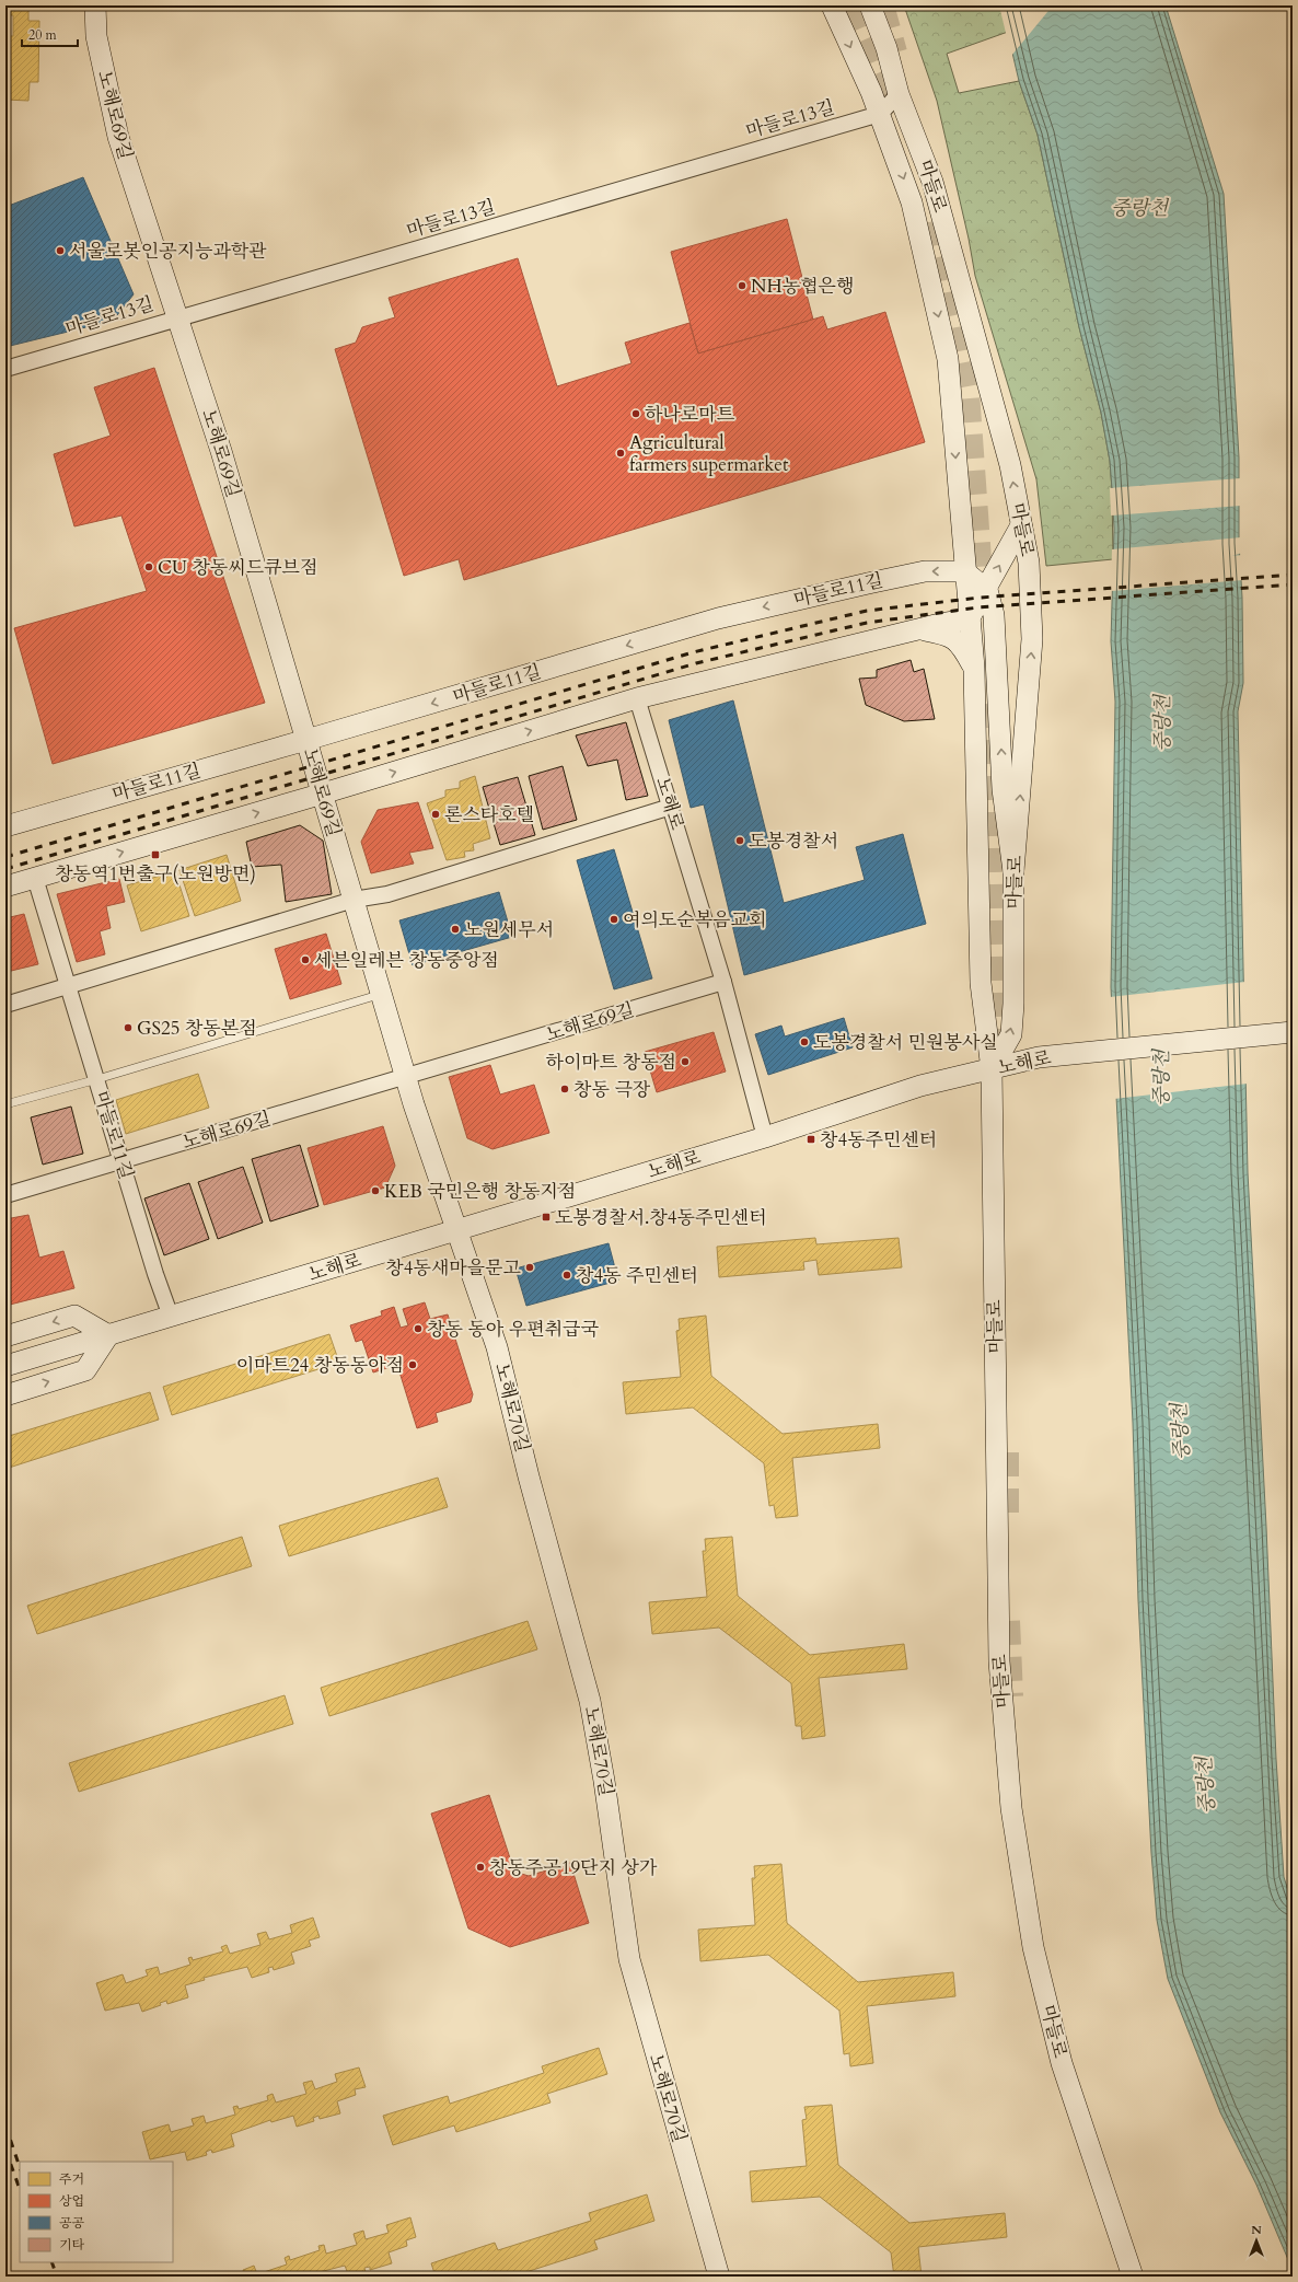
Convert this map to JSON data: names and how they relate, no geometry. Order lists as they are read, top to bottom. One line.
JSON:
{"streets":{"main road":["노해로69길","마들로","마들로11길","노해로","노해로70길"],"street":["마들로13길"]},"crossings":[["노해로69길","마들로13길"],["노해로69길","마들로11길"],["노해로69길","노해로"],["노해로69길","노해로70길"],["마들로13길","마들로"],["마들로","마들로11길"],["마들로","노해로"],["마들로11길","노해로"],["노해로","노해로70길"]],"water":["중랑천"],"places":{"other":["서울로봇인공지능과학관","NH농협은행","하나로마트","Agricultural farmers supermarket","CU 창동씨드큐브점","론스타호텔","도봉경찰서","여의도순복음교회","노원세무서","세븐일레븐 창동중앙점","GS25 창동본점","도봉경찰서 민원봉사실","하이마트 창동점","창동 극장","KEB 국민은행 창동지점","창4동새마을문고","창4동 주민센터","창동 동아 우편취급국","이마트24 창동동아점","창동주공19단지 상가"],"transit":["창동역1번출구(노원방면)","창4동주민센터","도봉경찰서.창4동주민센터"]},"legend":["주거","상업","공공","기타"],"scale_bar":"20 m","north":"top"}
